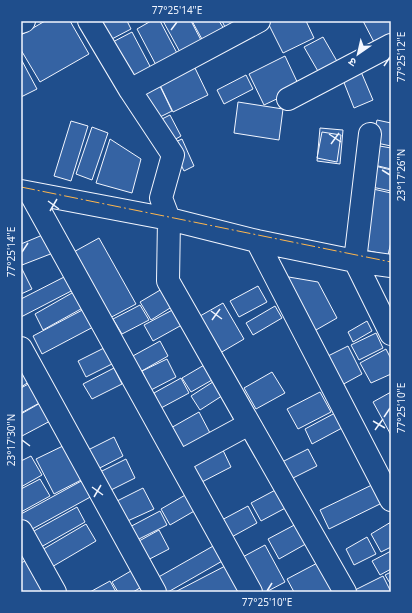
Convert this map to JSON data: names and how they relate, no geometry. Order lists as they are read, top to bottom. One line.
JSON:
{"north":"bottom left","coordinates":["77°25'14\"E","77°25'12\"E","23°17'26\"N","77°25'10\"E","23°17'30\"N"]}
